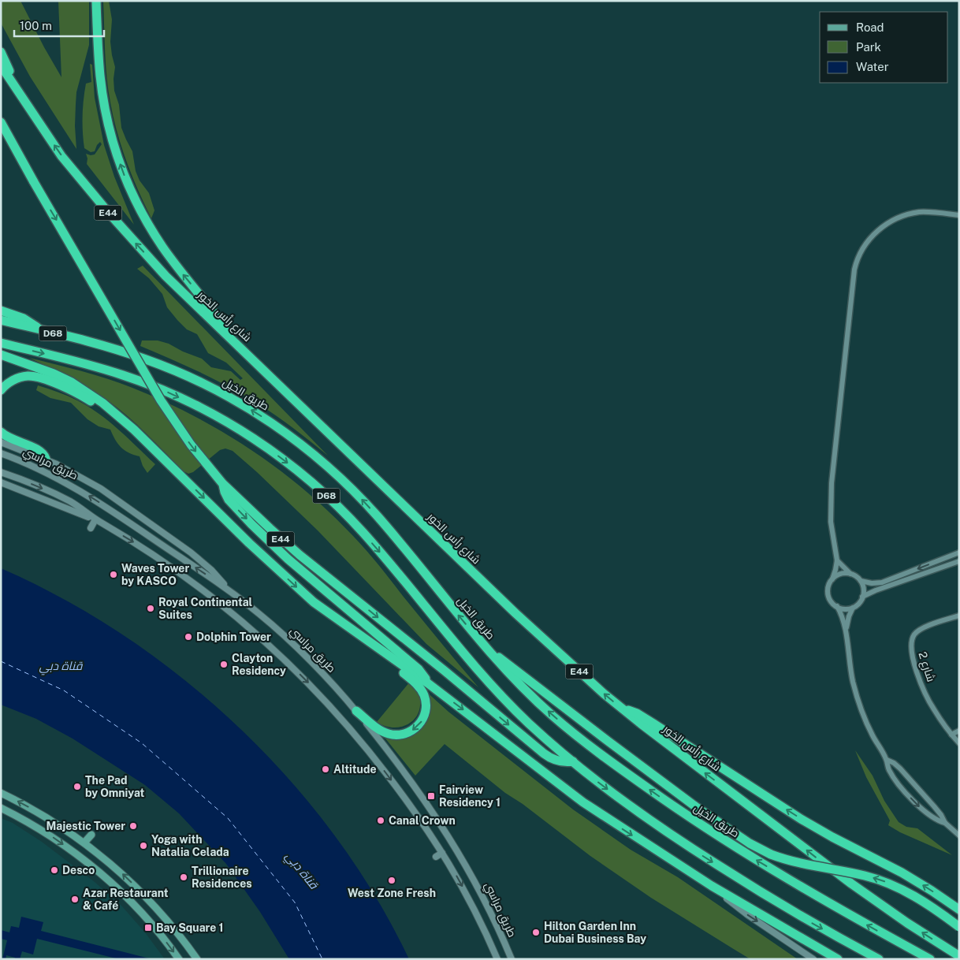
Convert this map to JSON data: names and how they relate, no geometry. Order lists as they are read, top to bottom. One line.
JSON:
{"streets":{"highway":["E44","شارع رأس الخور","D68","طريق الخيل"],"street":["طريق مراسي","شارع 2"]},"crossings":[["E44","D68"]],"water":["قناة دبي"],"places":{"other":["Waves Tower by KASCO","Royal Continental Suites","Dolphin Tower","Clayton Residency","Altitude","The Pad by Omniyat","Canal Crown","Majestic Tower","Yoga with Natalia Celada","Desco","Trillionaire Residences","West Zone Fresh","Azar Restaurant & Café","Hilton Garden Inn Dubai Business Bay"],"transit":["Fairview Residency 1","Bay Square 1"]},"legend":["Road","Park","Water"],"scale_bar":"100 m"}
